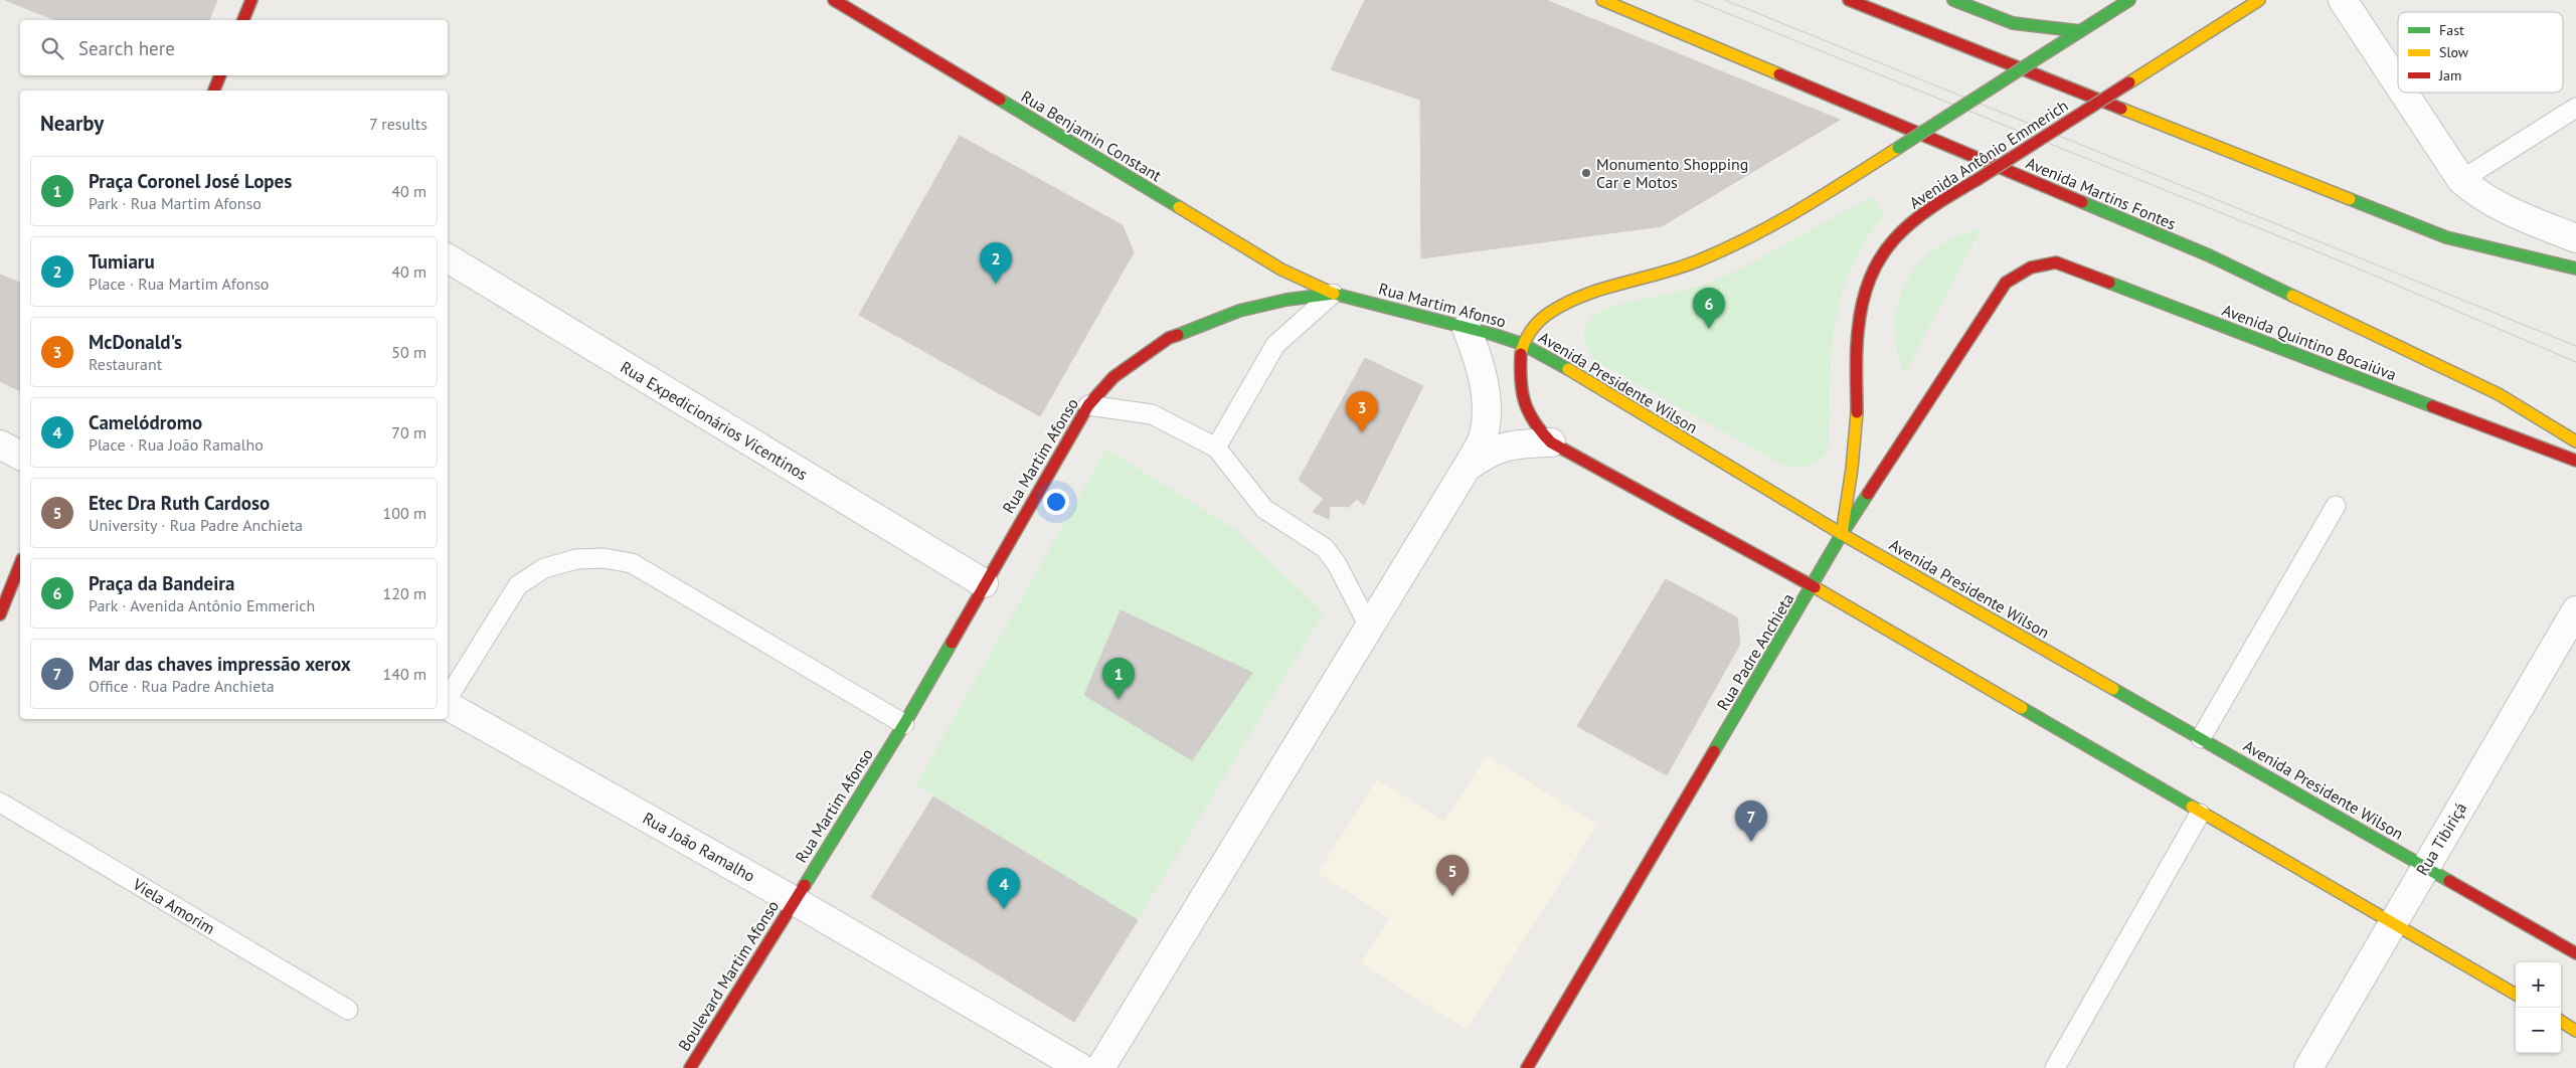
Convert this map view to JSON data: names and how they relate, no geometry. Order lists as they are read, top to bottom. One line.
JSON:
{"streets":{"main road":["Rua Benjamin Constant","Avenida Antônio Emmerich","Avenida Martins Fontes","Rua Martim Afonso","Avenida Quintino Bocaiúva","Avenida Presidente Wilson","Rua Padre Anchieta","Boulevard Martim Afonso"],"street":["Rua Expedicionários Vicentinos","Rua Tibiriçá","Rua João Ramalho"],"lane":["Viela Amorim"]},"crossings":[["Rua Benjamin Constant","Rua Martim Afonso"],["Avenida Antônio Emmerich","Avenida Presidente Wilson"],["Avenida Antônio Emmerich","Rua Padre Anchieta"],["Rua Martim Afonso","Avenida Presidente Wilson"],["Rua Martim Afonso","Rua Expedicionários Vicentinos"],["Rua Martim Afonso","Rua João Ramalho"],["Rua Martim Afonso","Boulevard Martim Afonso"],["Avenida Quintino Bocaiúva","Rua Padre Anchieta"],["Avenida Presidente Wilson","Rua Padre Anchieta"],["Avenida Presidente Wilson","Rua Tibiriçá"],["Rua João Ramalho","Boulevard Martim Afonso"]],"places":["Monumento Shopping Car e Motos"],"legend":["Fast","Slow","Jam"],"page":{"search":"Search here","heading":["Nearby","7 results"],"list":[{"mark":"1","name":"Praça Coronel José Lopes","note":"Park · Rua Martim Afonso","value":"40 m"},{"mark":"2","name":"Tumiaru","note":"Place · Rua Martim Afonso","value":"40 m"},{"mark":"3","name":"McDonald's","note":"Restaurant","value":"50 m"},{"mark":"4","name":"Camelódromo","note":"Place · Rua João Ramalho","value":"70 m"},{"mark":"5","name":"Etec Dra Ruth Cardoso","note":"University · Rua Padre Anchieta","value":"100 m"},{"mark":"6","name":"Praça da Bandeira","note":"Park · Avenida Antônio Emmerich","value":"120 m"},{"mark":"7","name":"Mar das chaves impressão xerox","note":"Office · Rua Padre Anchieta","value":"140 m"}],"pins":["2","6","3","1","7","5","4"],"map_buttons":["+","−"]}}
